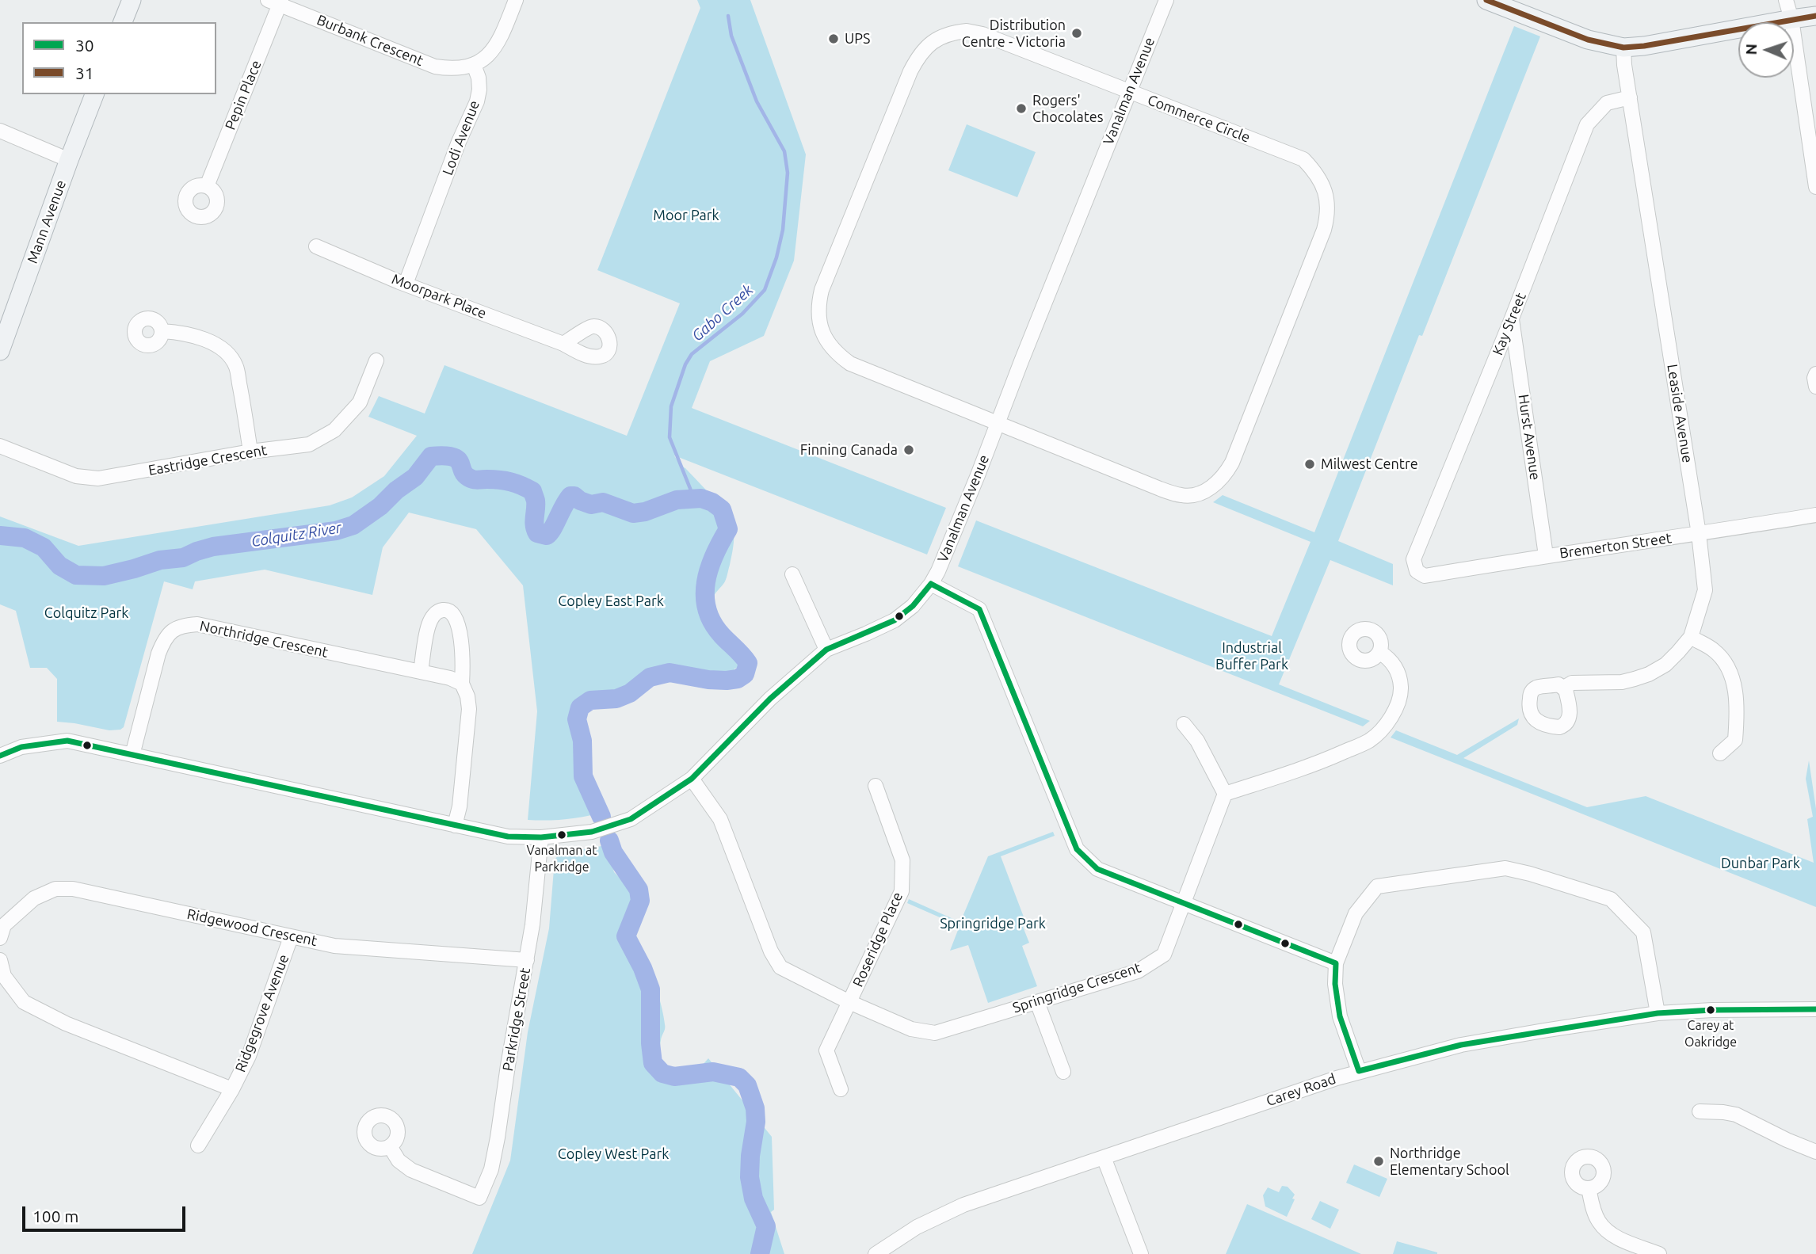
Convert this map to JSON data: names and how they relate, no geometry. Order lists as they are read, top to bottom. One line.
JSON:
{"streets":{"main road":["Mann Avenue"],"street":["Burbank Crescent","Vanalman Avenue","Pepin Place","Commerce Circle","Lodi Avenue","Moorpark Place","Kay Street","Leaside Avenue","Hurst Avenue","Eastridge Crescent","Bremerton Street","Northridge Crescent","Ridgewood Crescent","Roseridge Place","Springridge Crescent","Ridgegrove Avenue","Parkridge Street","Carey Road"]},"crossings":[["Burbank Crescent","Pepin Place"],["Burbank Crescent","Lodi Avenue"],["Vanalman Avenue","Commerce Circle"],["Vanalman Avenue","Northridge Crescent"],["Vanalman Avenue","Springridge Crescent"],["Vanalman Avenue","Parkridge Street"],["Lodi Avenue","Moorpark Place"],["Kay Street","Leaside Avenue"],["Kay Street","Hurst Avenue"],["Kay Street","Bremerton Street"],["Leaside Avenue","Bremerton Street"],["Hurst Avenue","Bremerton Street"],["Ridgewood Crescent","Ridgegrove Avenue"],["Ridgewood Crescent","Parkridge Street"],["Roseridge Place","Springridge Crescent"]],"water":["Gabo Creek","Colquitz River"],"parks":["Moor Park","Copley East Park","Colquitz Park","Industrial Buffer Park","Dunbar Park","Springridge Park","Copley West Park"],"places":["Distribution Centre - Victoria","UPS","Rogers' Chocolates","Finning Canada","Milwest Centre","Vanalman at Parkridge","Carey at Oakridge","Northridge Elementary School"],"lines":["transit line 31","transit line 30"],"legend":["30","31"],"scale_bar":"100 m","north":"left"}
